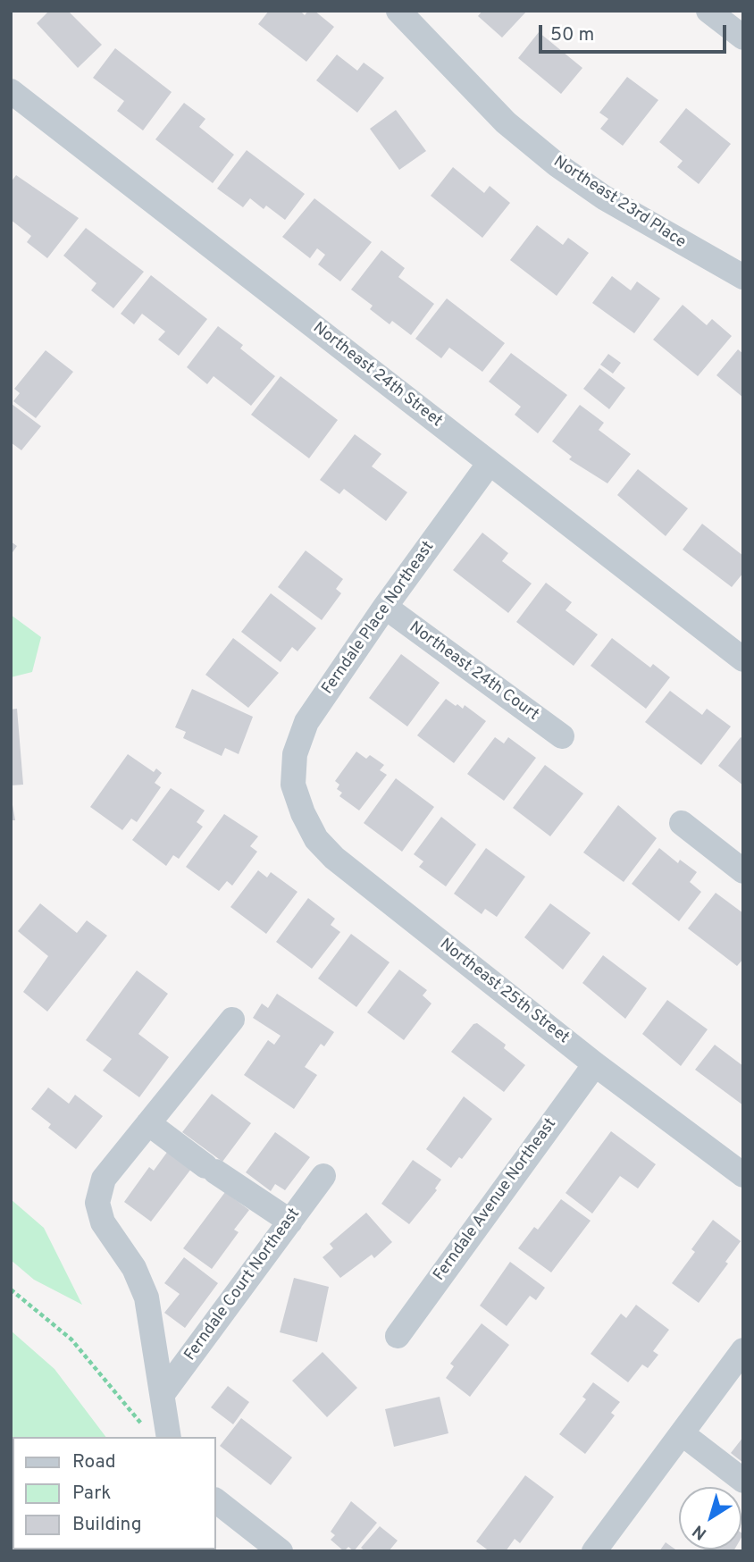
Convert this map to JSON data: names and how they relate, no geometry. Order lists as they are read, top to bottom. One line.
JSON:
{"streets":{"street":["Northeast 23rd Place","Northeast 24th Street","Ferndale Place Northeast","Northeast 24th Court","Northeast 25th Street","Ferndale Avenue Northeast","Ferndale Court Northeast"]},"crossings":[["Northeast 24th Street","Ferndale Place Northeast"],["Ferndale Place Northeast","Northeast 24th Court"],["Ferndale Place Northeast","Northeast 25th Street"],["Northeast 25th Street","Ferndale Avenue Northeast"]],"legend":["Road","Park","Building"],"scale_bar":"50 m","north":"bottom left"}
